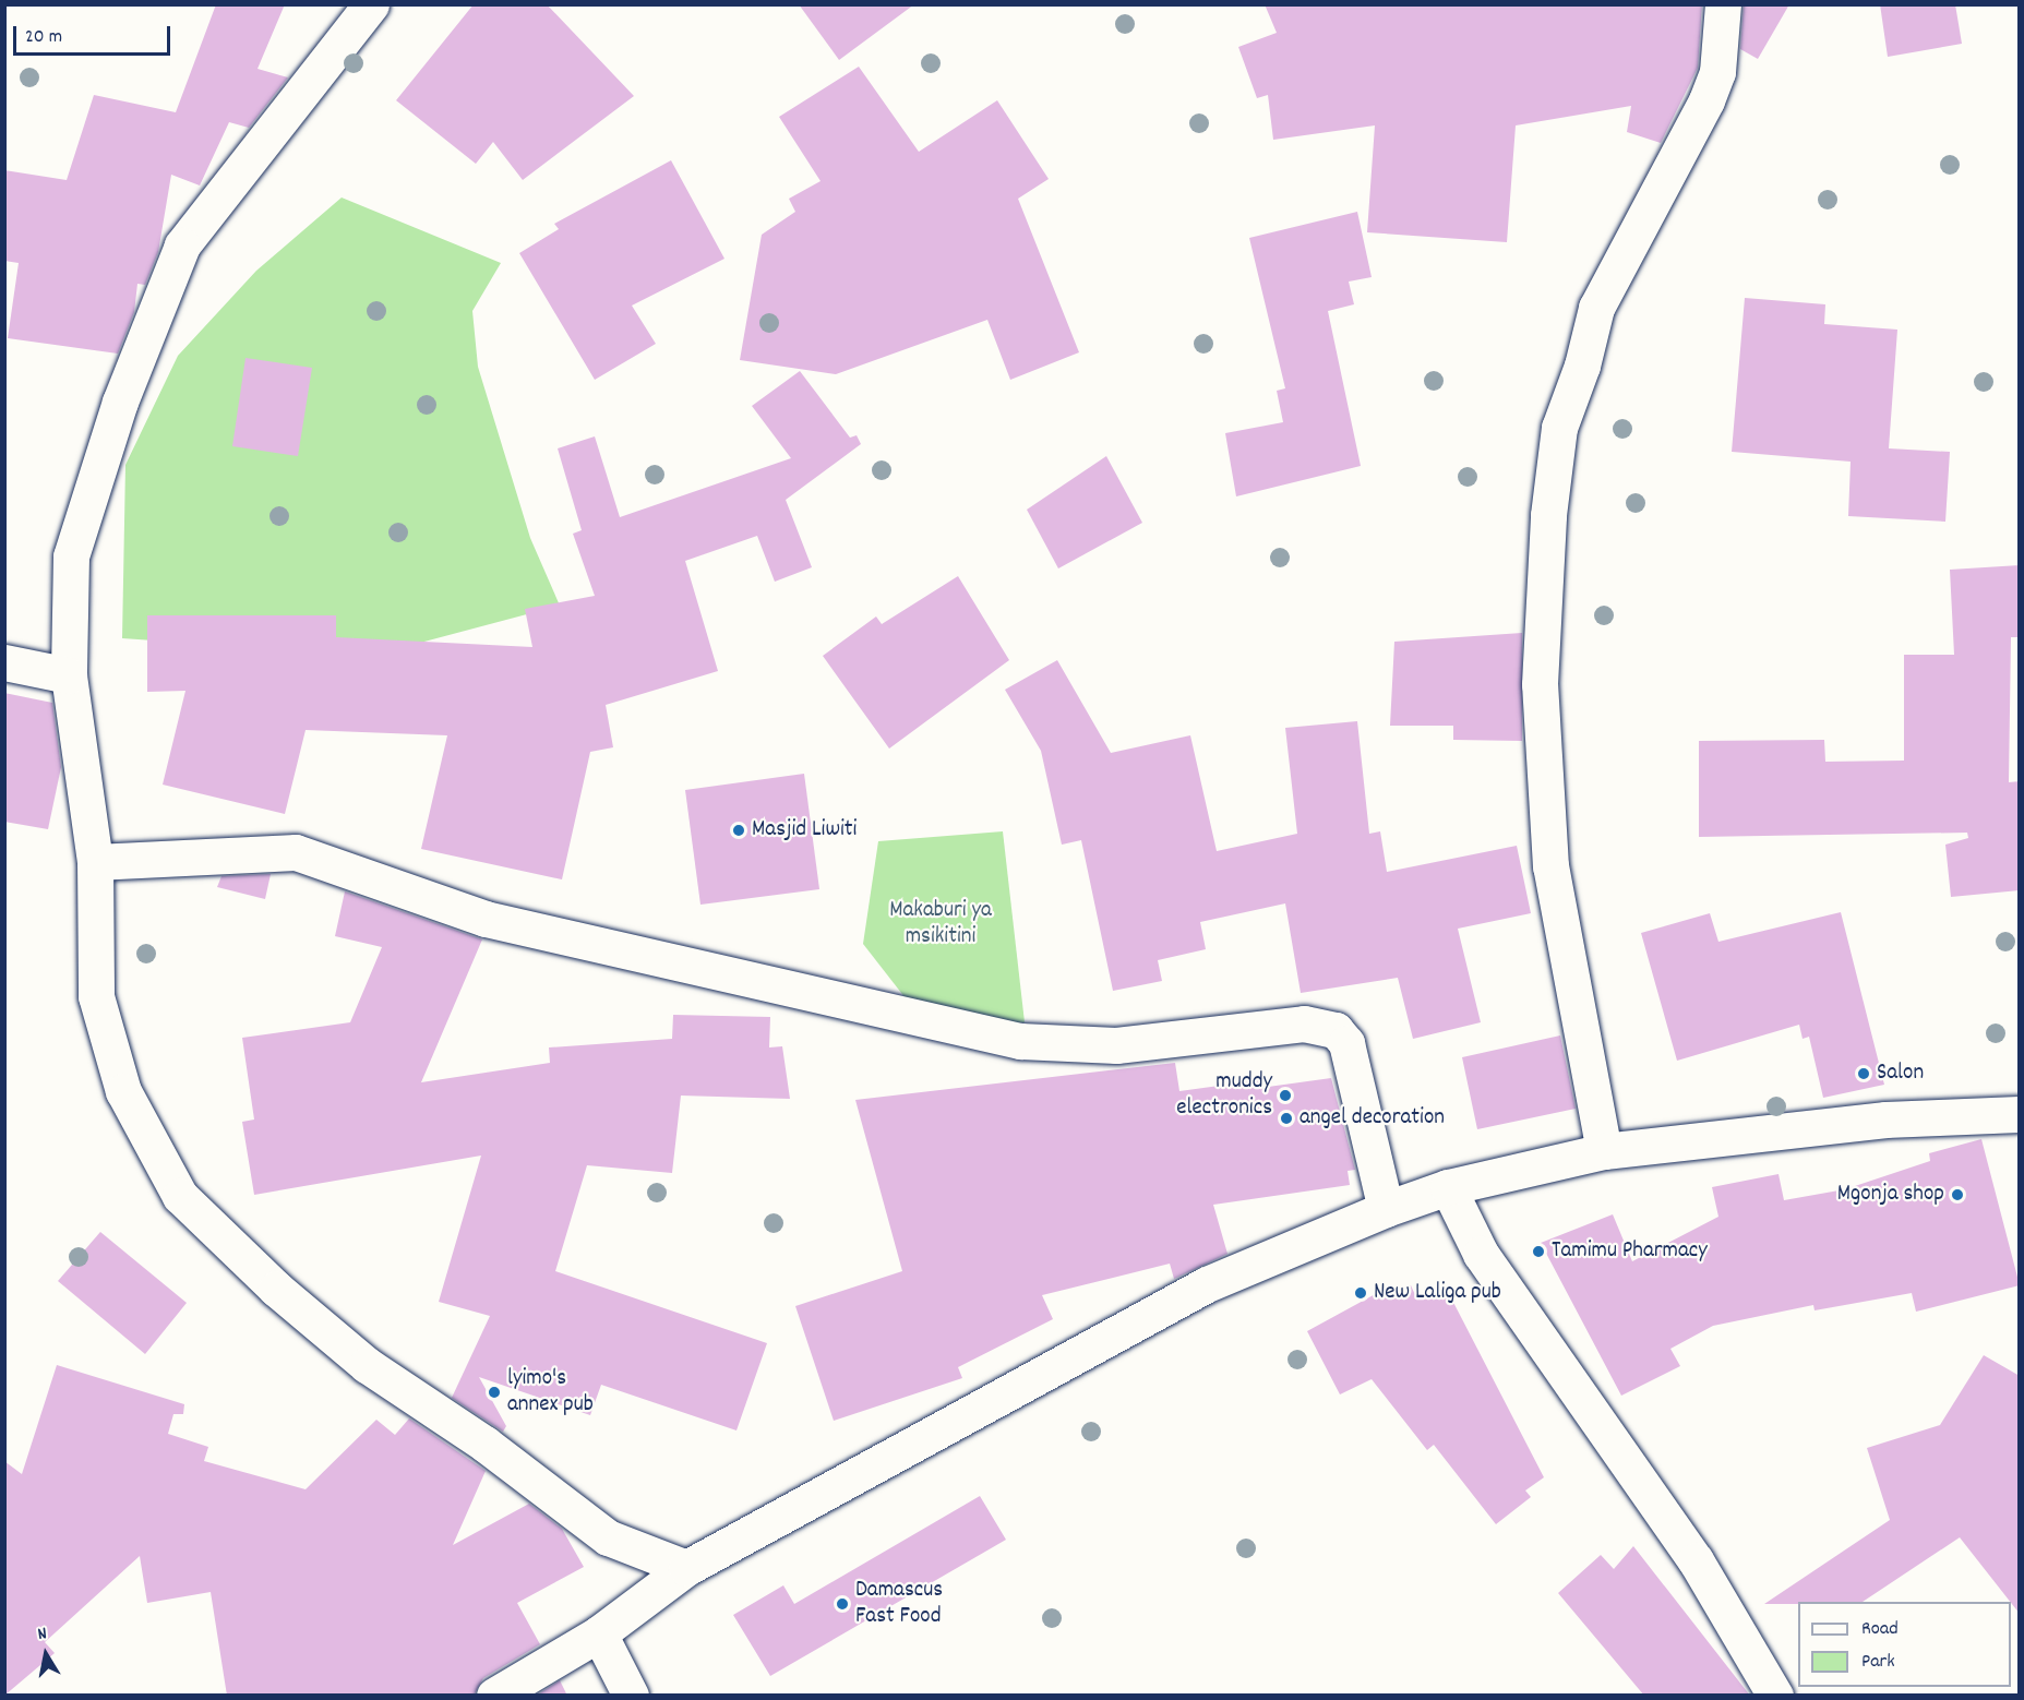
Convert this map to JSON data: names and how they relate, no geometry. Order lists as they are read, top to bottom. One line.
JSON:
{"parks":["Makaburi ya msikitini"],"places":["Masjid Liwiti","Salon","muddy electronics","angel decoration","Mgonja shop","Tamimu Pharmacy","New Laliga pub","lyimo's annex pub","Damascus Fast Food"],"legend":["Road","Park"],"scale_bar":"20 m","north":"top"}
